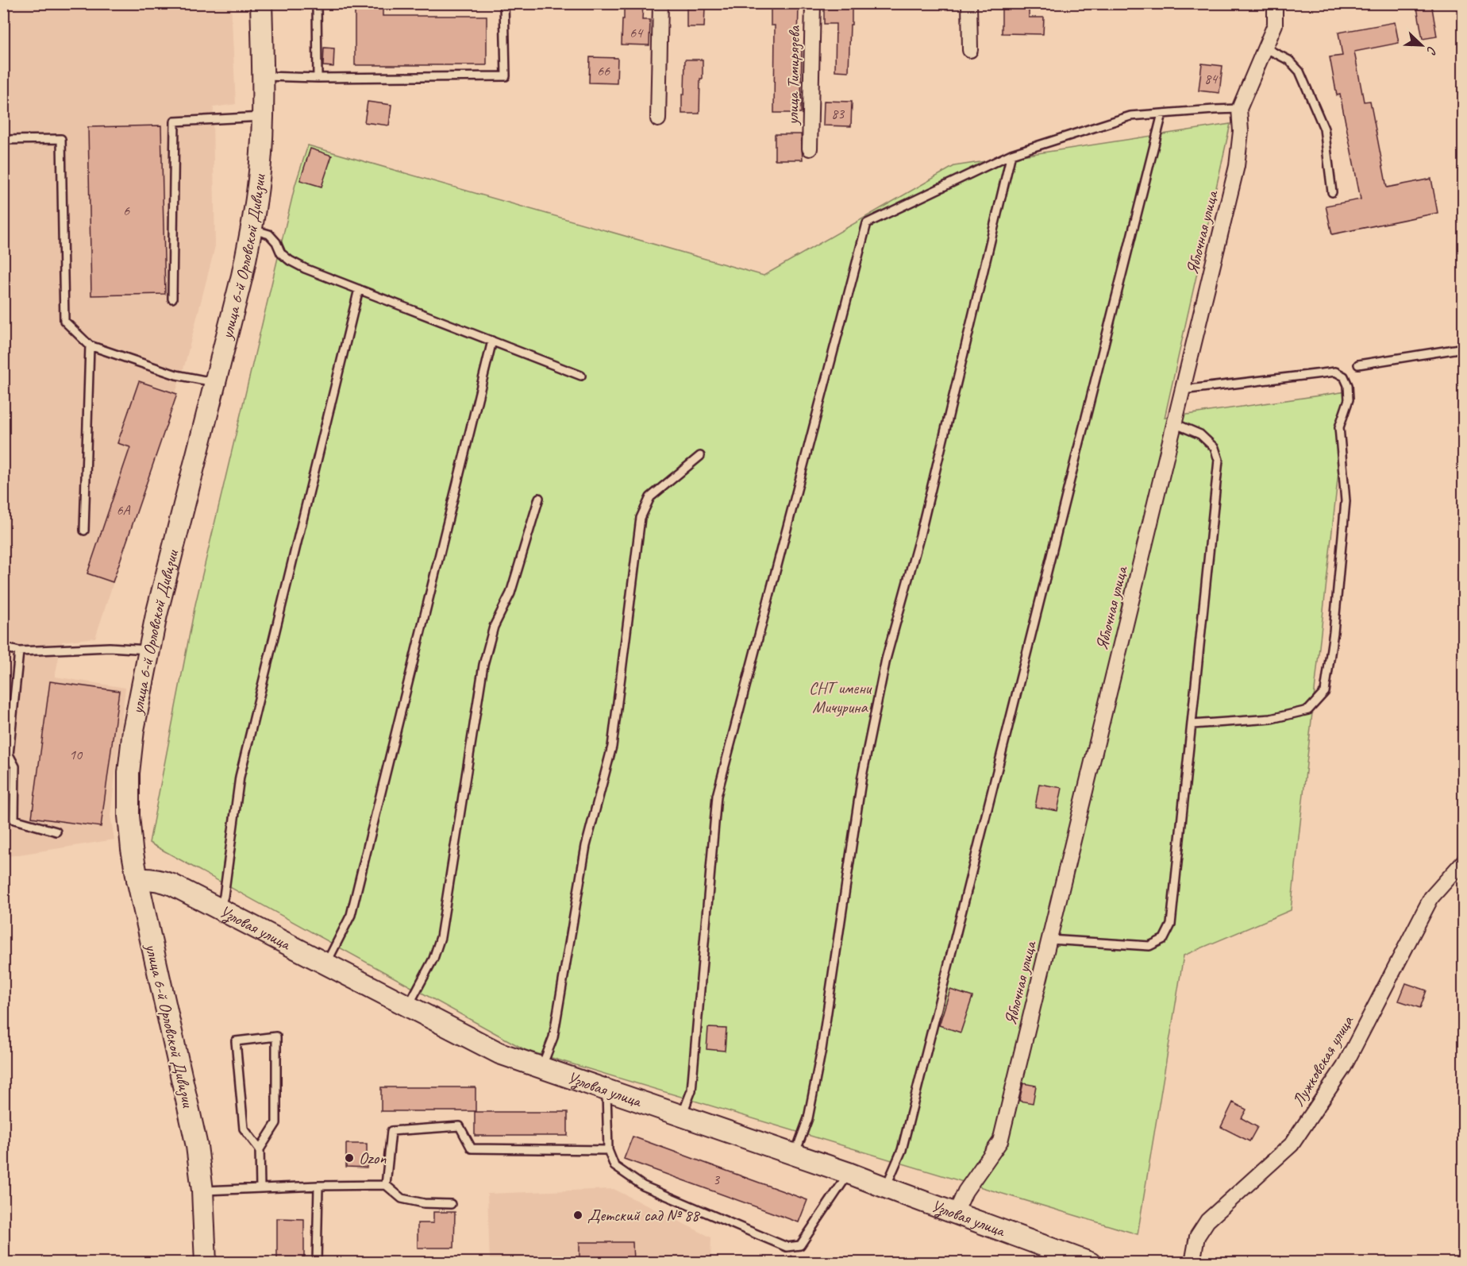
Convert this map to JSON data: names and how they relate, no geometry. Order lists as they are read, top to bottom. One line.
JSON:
{"streets":{"street":["улица Тимирязева","Яблочная улица","улица 6-й Орловской Дивизии","Узловая улица","Лужковская улица"]},"crossings":[["Яблочная улица","Узловая улица"],["улица 6-й Орловской Дивизии","Узловая улица"]],"parks":["СНТ имени Мичурина"],"places":["Ozon","Детский сад № 88"],"house_numbers":["64","66","84","83","6","6А","10","3"],"north":"bottom right"}
